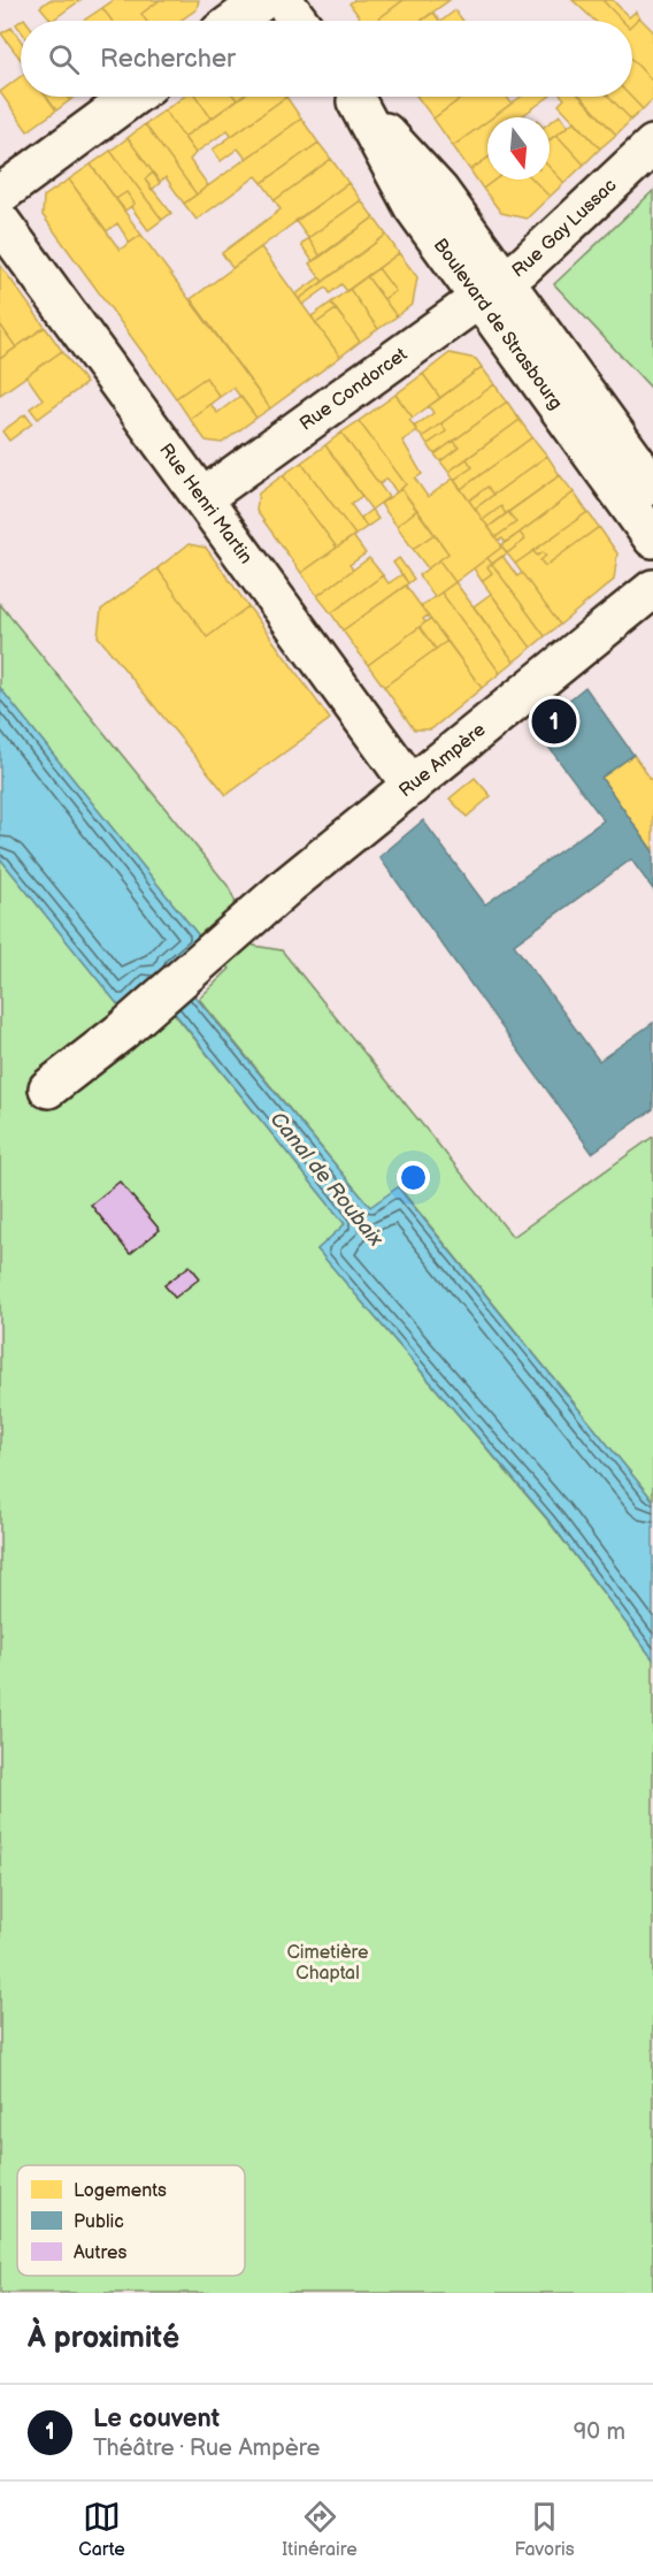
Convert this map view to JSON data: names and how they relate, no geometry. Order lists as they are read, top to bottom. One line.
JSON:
{"streets":{"street":["Rue Gay Lussac","Boulevard de Strasbourg","Rue Condorcet","Rue Henri Martin","Rue Ampère"]},"crossings":[["Rue Gay Lussac","Boulevard de Strasbourg"],["Rue Gay Lussac","Rue Condorcet"],["Boulevard de Strasbourg","Rue Condorcet"],["Rue Condorcet","Rue Henri Martin"],["Rue Henri Martin","Rue Ampère"]],"water":["Canal de Roubaix"],"parks":["Cimetière Chaptal"],"legend":["Logements","Public","Autres"],"north":"bottom","page":{"search":"Rechercher","pins":"1","heading":"À proximité","list":[{"mark":"1","name":"Le couvent","note":"Théâtre · Rue Ampère","value":"90 m"}],"nav":["Carte","Itinéraire","Favoris"]}}
